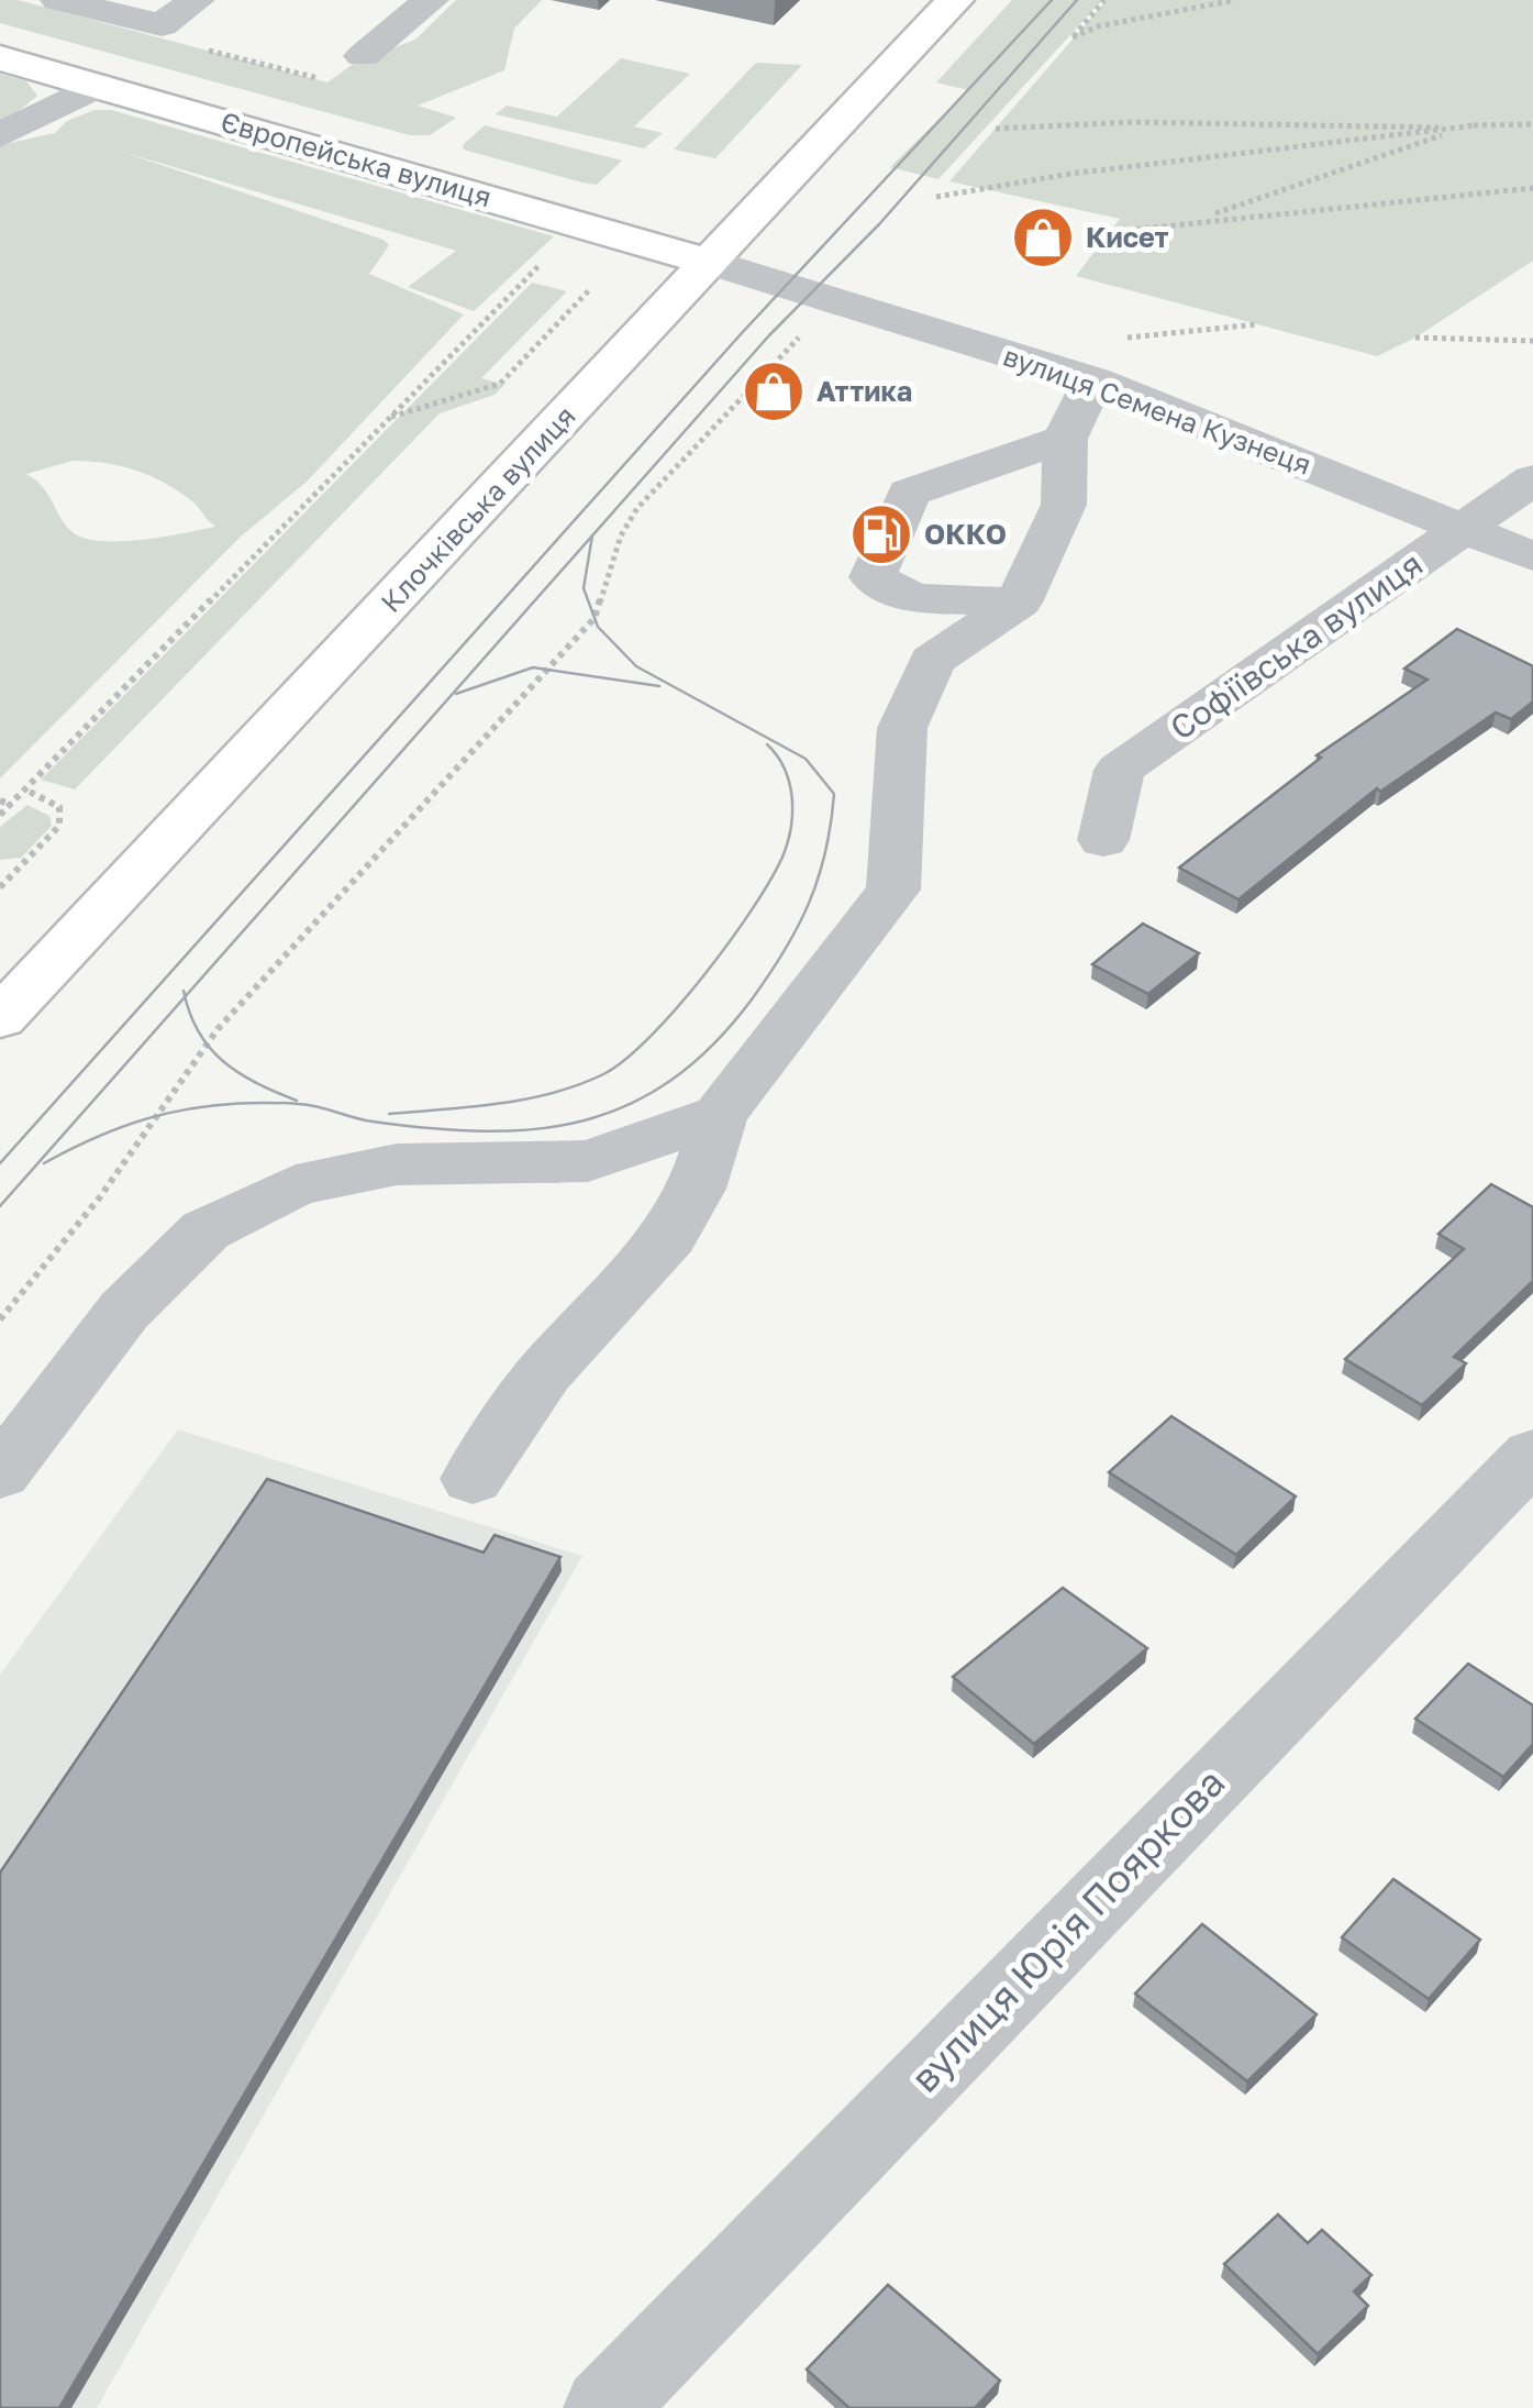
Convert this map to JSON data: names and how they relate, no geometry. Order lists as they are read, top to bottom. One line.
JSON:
{"streets":{"main road":["Європейська вулиця","Клочківська вулиця"],"street":["вулиця Семена Кузнеця","Софіївська вулиця","вулиця Юрія Пояркова"]},"crossings":[["Європейська вулиця","вулиця Семена Кузнеця"],["Європейська вулиця","Клочківська вулиця"],["вулиця Семена Кузнеця","Клочківська вулиця"],["вулиця Семена Кузнеця","Софіївська вулиця"]],"places":{"shop":["Кисет","Аттика"],"fuel station":["ОККО"]}}
